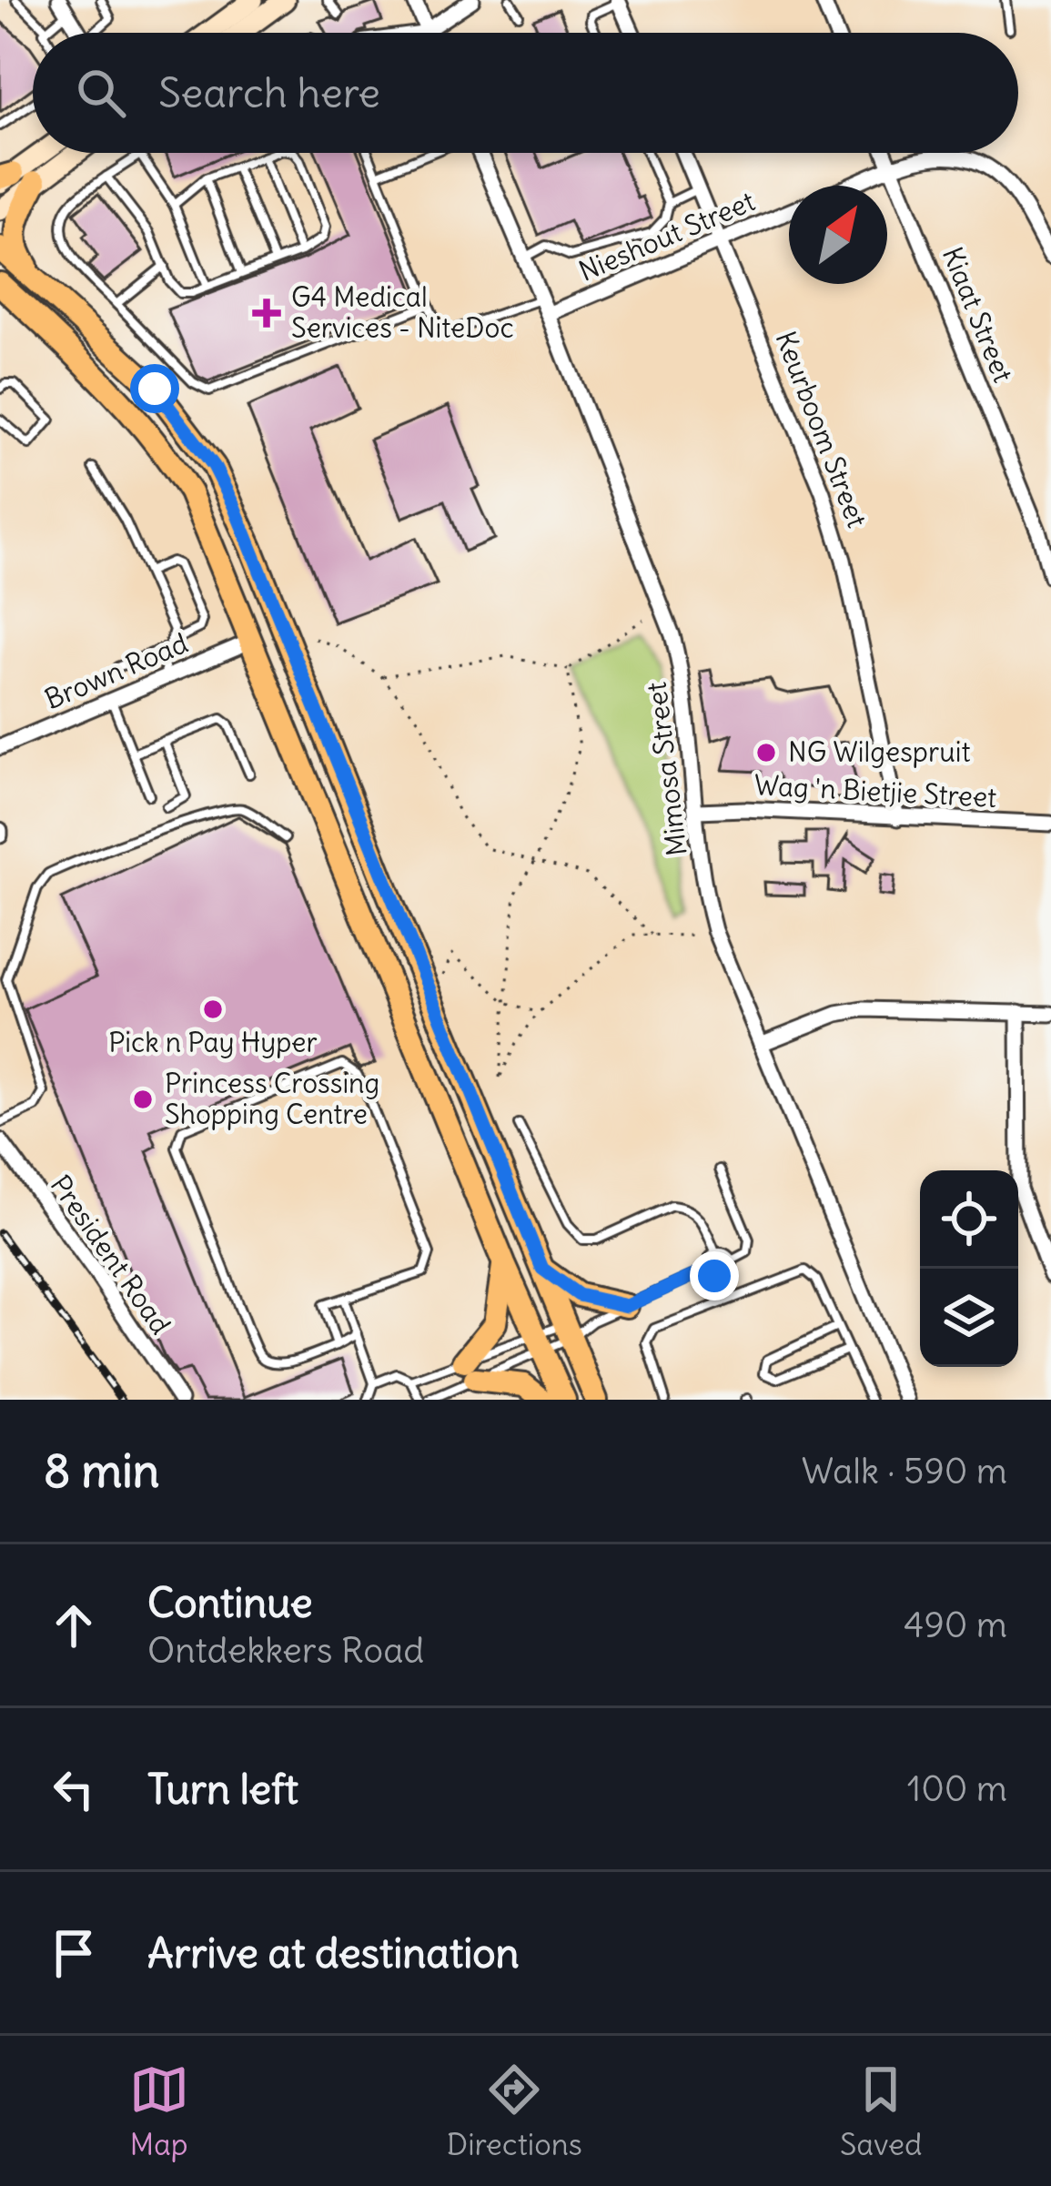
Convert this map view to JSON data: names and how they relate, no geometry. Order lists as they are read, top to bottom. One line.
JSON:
{"streets":{"street":["Nieshout Street","Kiaat Street","Keurboom Street","Brown Road","Mimosa Street","Wag 'n Bietjie Street","President Road"]},"crossings":[["Nieshout Street","Kiaat Street"],["Nieshout Street","Keurboom Street"],["Nieshout Street","Mimosa Street"],["Keurboom Street","Wag 'n Bietjie Street"],["Mimosa Street","Wag 'n Bietjie Street"]],"places":{"health":["G4 Medical Services - NiteDoc"],"other":["NG Wilgespruit","Pick n Pay Hyper","Princess Crossing Shopping Centre"]},"north":"top right","page":{"search":"Search here","heading":["8 min","Walk · 590 m"],"list":[["Continue","Ontdekkers Road","490 m"],["Turn left","100 m"],"Arrive at destination"],"nav":["Map","Directions","Saved"]}}
